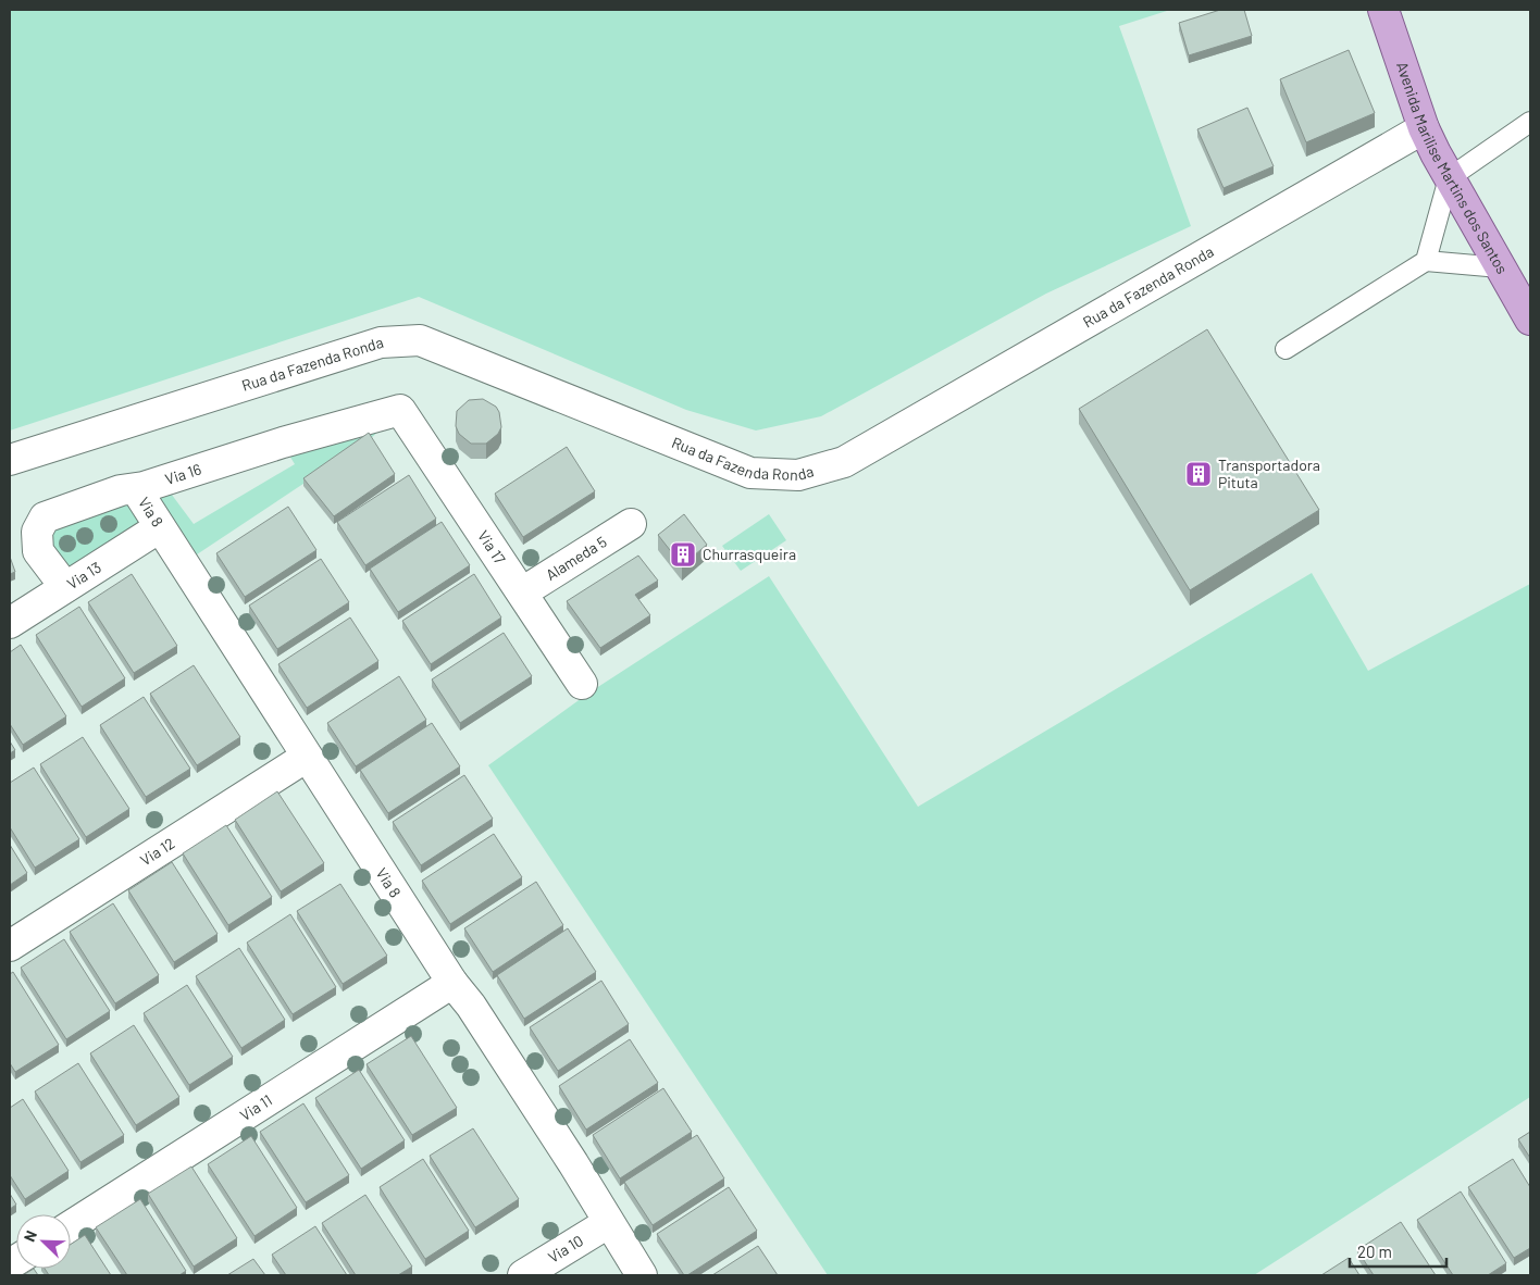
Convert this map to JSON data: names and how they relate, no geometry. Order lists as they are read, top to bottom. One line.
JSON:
{"streets":{"main road":["Avenida Marilise Martins dos Santos"],"street":["Rua da Fazenda Ronda","Via 16","Via 8","Via 17","Alameda 5","Via 13","Via 12","Via 11","Via 10"]},"crossings":[["Avenida Marilise Martins dos Santos","Rua da Fazenda Ronda"],["Via 16","Via 8"],["Via 16","Via 17"],["Via 16","Via 13"],["Via 8","Via 13"],["Via 8","Via 12"],["Via 8","Via 11"],["Via 8","Via 10"],["Via 17","Alameda 5"]],"places":{"building":["Transportadora Pituta","Churrasqueira"]},"scale_bar":"20 m","north":"top left"}
